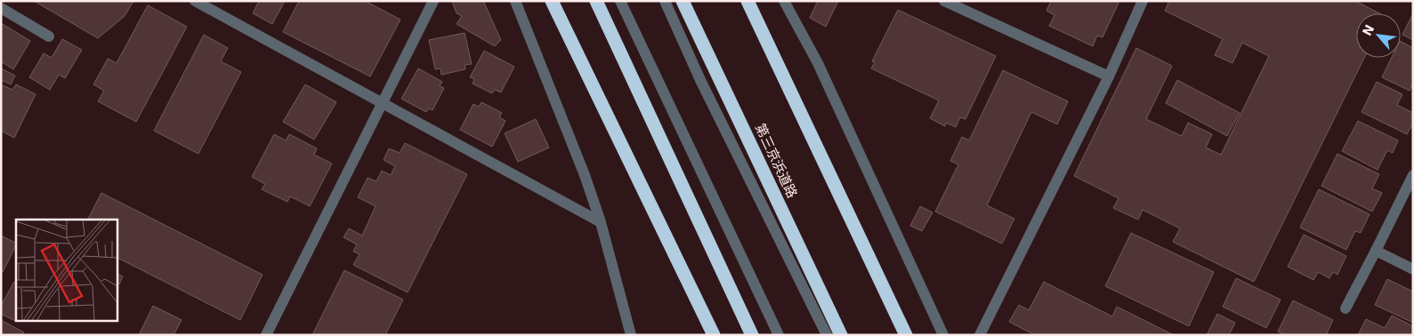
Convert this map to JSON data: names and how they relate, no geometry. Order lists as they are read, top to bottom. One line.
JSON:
{"streets":{"highway":["第三京浜道路"]},"north":"top left"}
